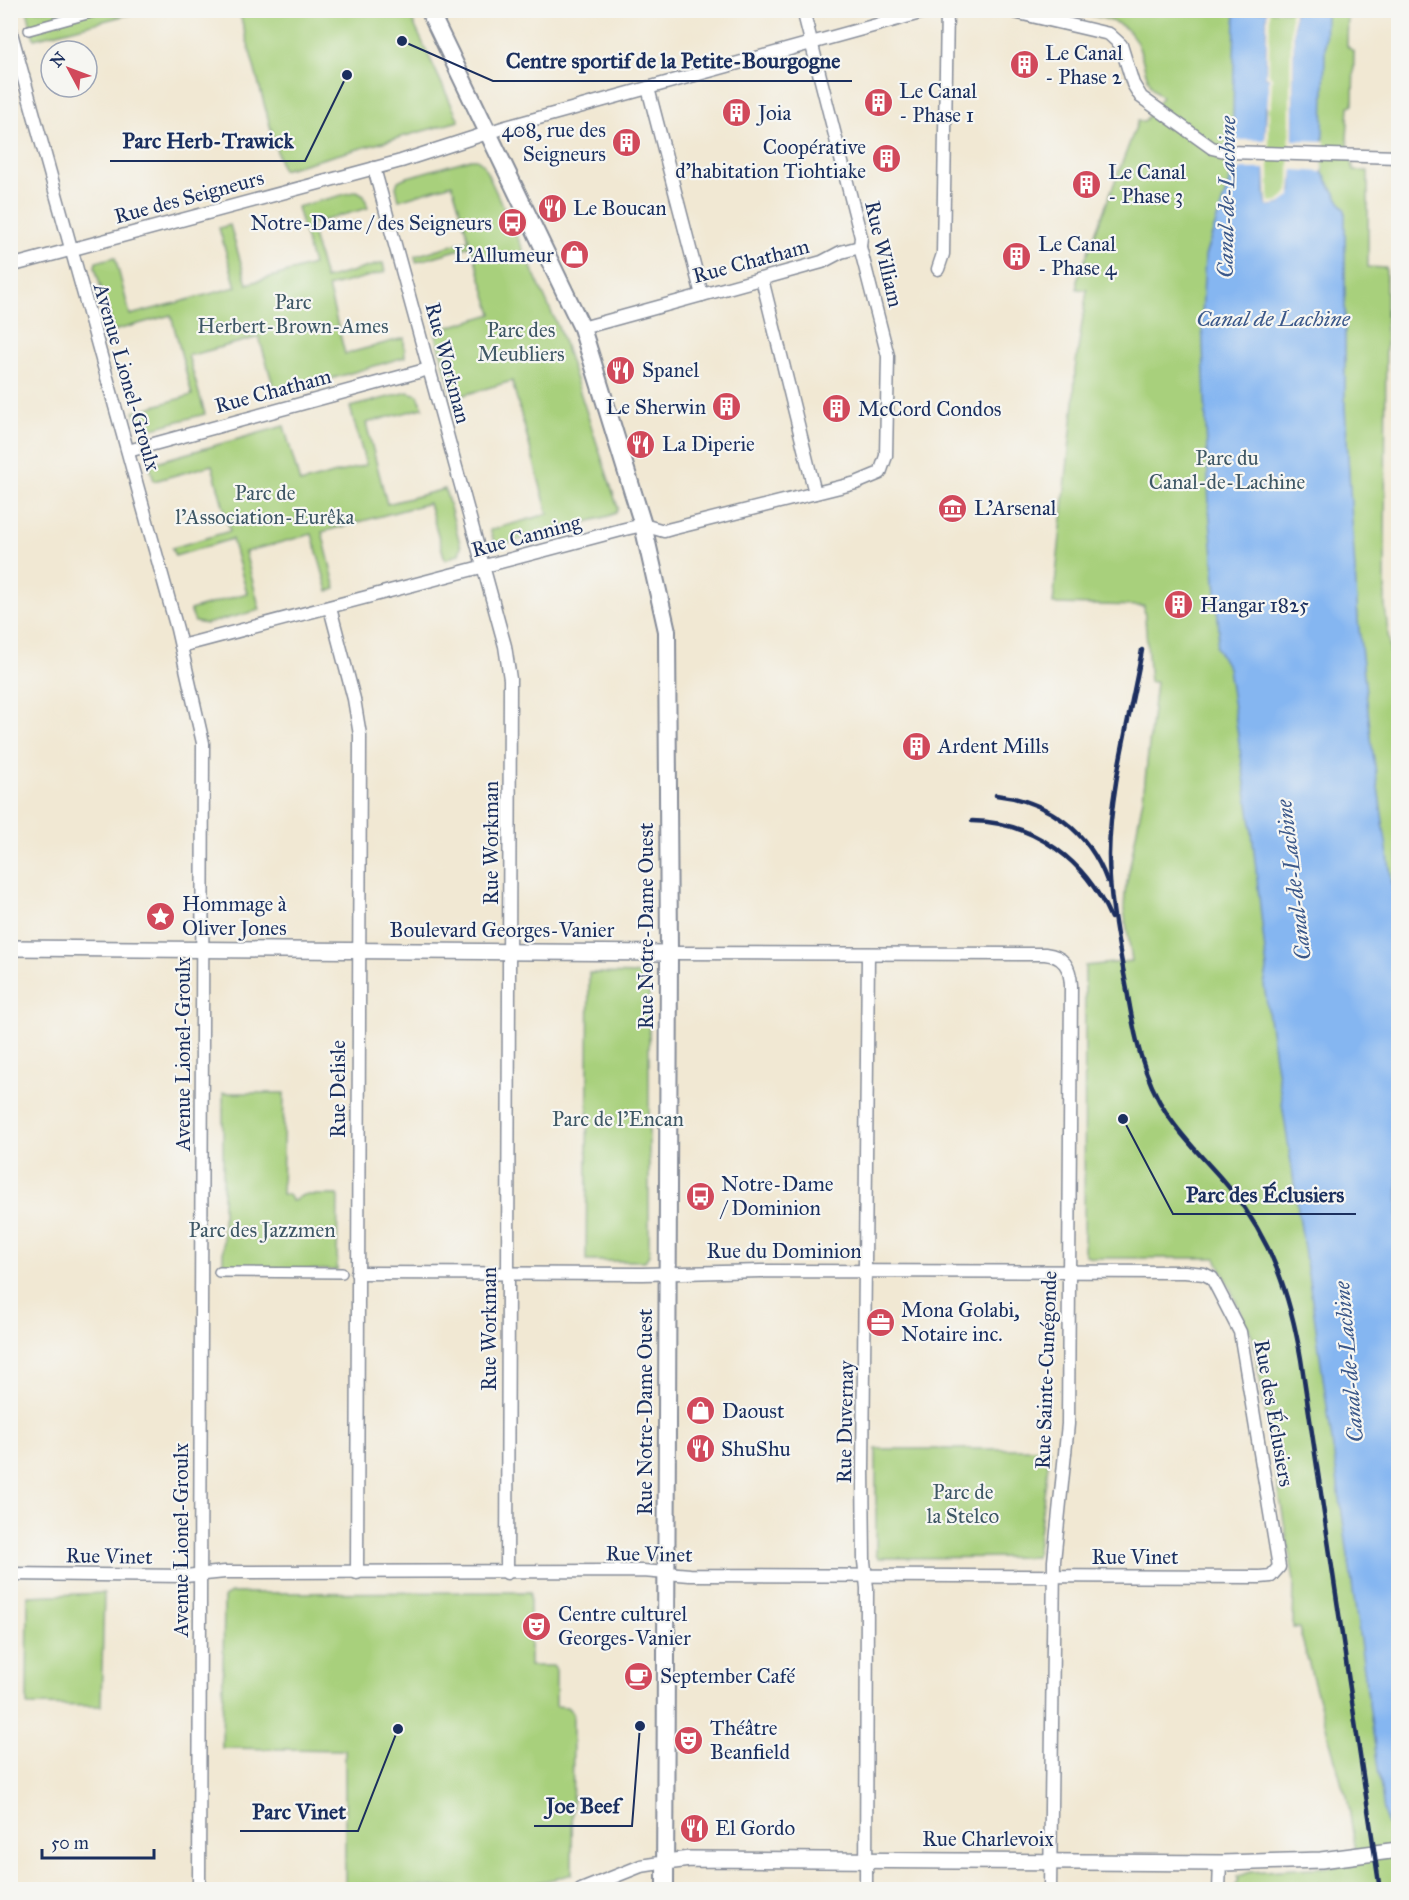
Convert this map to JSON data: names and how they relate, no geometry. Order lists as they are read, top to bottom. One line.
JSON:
{"streets":{"main road":["Rue Notre-Dame Ouest"],"street":["Rue des Seigneurs","Rue William","Rue Chatham","Rue Workman","Avenue Lionel-Groulx","Rue Canning","Boulevard Georges-Vanier","Rue Delisle","Rue du Dominion","Rue Sainte-Cunégonde","Rue des Éclusiers","Rue Duvernay","Rue Vinet","Rue Charlevoix"]},"crossings":[["Rue des Seigneurs","Rue William"],["Rue des Seigneurs","Rue Workman"],["Rue des Seigneurs","Avenue Lionel-Groulx"],["Rue des Seigneurs","Rue Notre-Dame Ouest"],["Rue William","Rue Chatham"],["Rue William","Rue Canning"],["Rue Chatham","Rue Workman"],["Rue Chatham","Avenue Lionel-Groulx"],["Rue Chatham","Rue Notre-Dame Ouest"],["Rue Workman","Rue Canning"],["Rue Workman","Boulevard Georges-Vanier"],["Rue Workman","Rue du Dominion"],["Rue Workman","Rue Vinet"],["Avenue Lionel-Groulx","Rue Canning"],["Avenue Lionel-Groulx","Boulevard Georges-Vanier"],["Avenue Lionel-Groulx","Rue Vinet"],["Rue Canning","Rue Notre-Dame Ouest"],["Rue Canning","Rue Delisle"],["Rue Notre-Dame Ouest","Boulevard Georges-Vanier"],["Rue Notre-Dame Ouest","Rue du Dominion"],["Rue Notre-Dame Ouest","Rue Vinet"],["Rue Notre-Dame Ouest","Rue Charlevoix"],["Boulevard Georges-Vanier","Rue Delisle"],["Boulevard Georges-Vanier","Rue Sainte-Cunégonde"],["Boulevard Georges-Vanier","Rue Duvernay"],["Rue Delisle","Rue du Dominion"],["Rue Delisle","Rue Vinet"],["Rue du Dominion","Rue Sainte-Cunégonde"],["Rue du Dominion","Rue des Éclusiers"],["Rue du Dominion","Rue Duvernay"],["Rue Sainte-Cunégonde","Rue Vinet"],["Rue Sainte-Cunégonde","Rue Charlevoix"],["Rue des Éclusiers","Rue Vinet"],["Rue Duvernay","Rue Vinet"],["Rue Duvernay","Rue Charlevoix"]],"water":["Canal-de-Lachine","Canal de Lachine"],"parks":["Parc Herbert-Brown-Ames","Parc des Meubliers","Parc du Canal-de-Lachine","Parc de l'Association-Eurêka","Parc de l'Encan","Parc des Jazzmen","Parc de la Stelco"],"places":{"other":["Centre sportif de la Petite-Bourgogne","Parc Herb-Trawick","Parc des Éclusiers","Joe Beef","Parc Vinet"],"building":["Le Canal - Phase 2","Le Canal - Phase 1","Joia","408, rue des Seigneurs","Coopérative d'habitation Tiohtiake","Le Canal - Phase 3","Le Canal - Phase 4","Le Sherwin","McCord Condos","Hangar 1825","Ardent Mills"],"restaurant":["Le Boucan","Spanel","La Diperie","ShuShu","El Gordo"],"bus stop":["Notre-Dame / des Seigneurs","Notre-Dame / Dominion"],"shop":["L'Allumeur","Daoust"],"museum":["L'Arsenal"],"place":["Hommage à Oliver Jones"],"office":["Mona Golabi, Notaire inc."],"theatre":["Centre culturel Georges-Vanier","Théâtre Beanfield"],"cafe":["September Café"]},"scale_bar":"50 m","north":"top left"}
